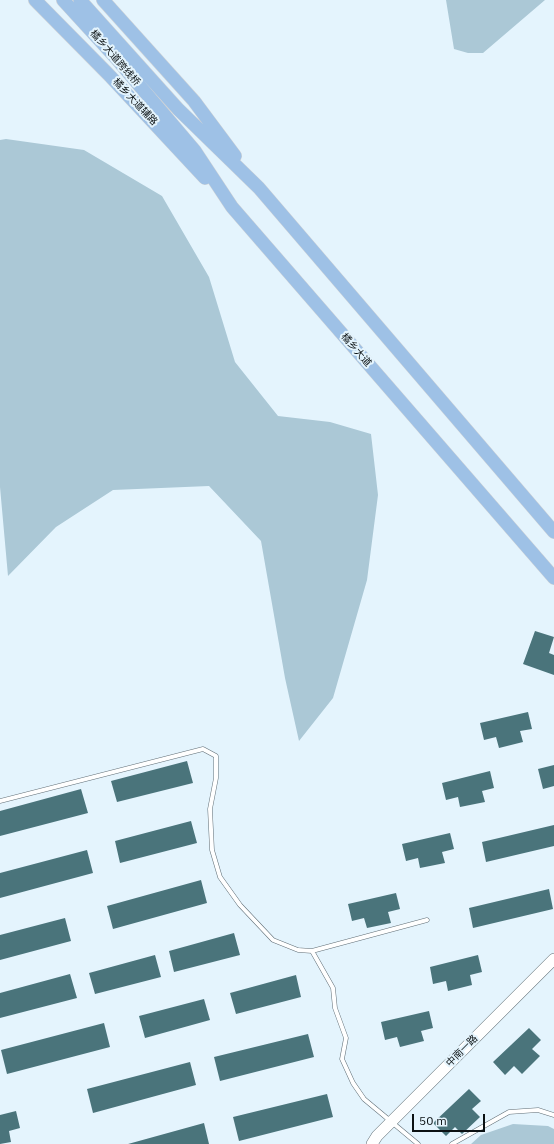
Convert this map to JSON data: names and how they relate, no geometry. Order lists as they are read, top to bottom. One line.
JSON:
{"streets":{"main road":["橘乡大道跨线桥","橘乡大道辅路","橘乡大道"],"street":["中南一路"]},"crossings":[["橘乡大道跨线桥","橘乡大道"],["橘乡大道辅路","橘乡大道"]],"scale_bar":"50 m"}
